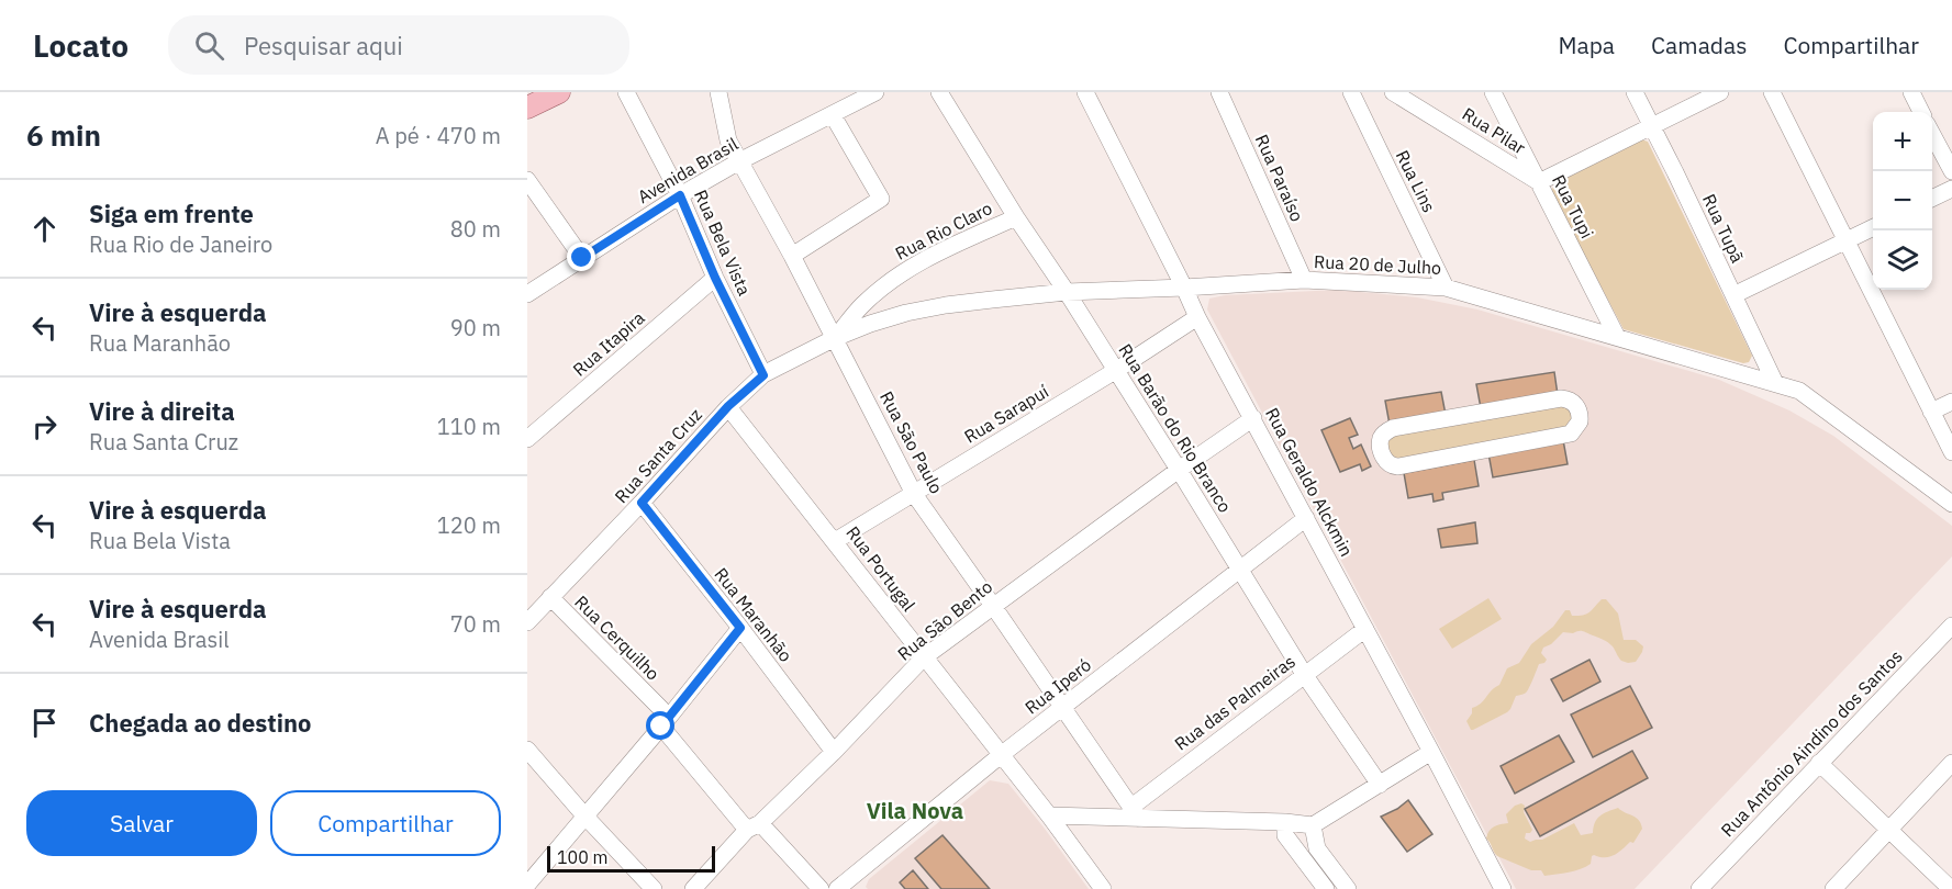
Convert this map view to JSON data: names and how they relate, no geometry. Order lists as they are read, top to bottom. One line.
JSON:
{"streets":{"street":["Rua Pilar","Avenida Brasil","Rua Paraíso","Rua Lins","Rua Tupi","Rua Tupã","Rua Rio Claro","Rua Bela Vista","Rua 20 de Julho","Rua Itapira","Rua Sarapuí","Rua Barão do Rio Branco","Rua São Paulo","Rua Santa Cruz","Rua Geraldo Alckmin","Rua Portugal","Rua Maranhão","Rua São Bento","Rua Cerquilho","Rua Iperó","Rua das Palmeiras","Rua Antônio Aindino dos Santos"]},"crossings":[["Rua Pilar","Rua Tupi"],["Avenida Brasil","Rua Bela Vista"],["Avenida Brasil","Rua São Paulo"],["Rua Paraíso","Rua 20 de Julho"],["Rua Lins","Rua 20 de Julho"],["Rua Tupi","Rua 20 de Julho"],["Rua Tupã","Rua 20 de Julho"],["Rua Rio Claro","Rua 20 de Julho"],["Rua Rio Claro","Rua Barão do Rio Branco"],["Rua Rio Claro","Rua São Paulo"],["Rua Rio Claro","Rua Santa Cruz"],["Rua Bela Vista","Rua Itapira"],["Rua Bela Vista","Rua Santa Cruz"],["Rua 20 de Julho","Rua Barão do Rio Branco"],["Rua 20 de Julho","Rua São Paulo"],["Rua 20 de Julho","Rua Santa Cruz"],["Rua 20 de Julho","Rua Geraldo Alckmin"],["Rua Sarapuí","Rua Barão do Rio Branco"],["Rua Sarapuí","Rua São Paulo"],["Rua Sarapuí","Rua Geraldo Alckmin"],["Rua Sarapuí","Rua Portugal"],["Rua Barão do Rio Branco","Rua São Bento"],["Rua Barão do Rio Branco","Rua Iperó"],["Rua Barão do Rio Branco","Rua das Palmeiras"],["Rua São Paulo","Rua Santa Cruz"],["Rua São Paulo","Rua São Bento"],["Rua São Paulo","Rua Iperó"],["Rua São Paulo","Rua das Palmeiras"],["Rua Santa Cruz","Rua Portugal"],["Rua Santa Cruz","Rua Maranhão"],["Rua Santa Cruz","Rua Cerquilho"],["Rua Geraldo Alckmin","Rua São Bento"],["Rua Geraldo Alckmin","Rua Iperó"],["Rua Geraldo Alckmin","Rua das Palmeiras"],["Rua Portugal","Rua São Bento"],["Rua Portugal","Rua Iperó"],["Rua Maranhão","Rua São Bento"],["Rua São Bento","Rua Cerquilho"]],"districts":["Vila Nova"],"scale_bar":"100 m","page":{"header":"Locato","search":"Pesquisar aqui","nav":["Mapa","Camadas","Compartilhar"],"heading":["6 min","A pé · 470 m"],"map_buttons":["+","−"],"list":[["Siga em frente","Rua Rio de Janeiro","80 m"],["Vire à esquerda","Rua Maranhão","90 m"],["Vire à direita","Rua Santa Cruz","110 m"],["Vire à esquerda","Rua Bela Vista","120 m"],["Vire à esquerda","Avenida Brasil","70 m"],"Chegada ao destino"],"buttons":["Salvar","Compartilhar"],"scale":"100 m"}}
